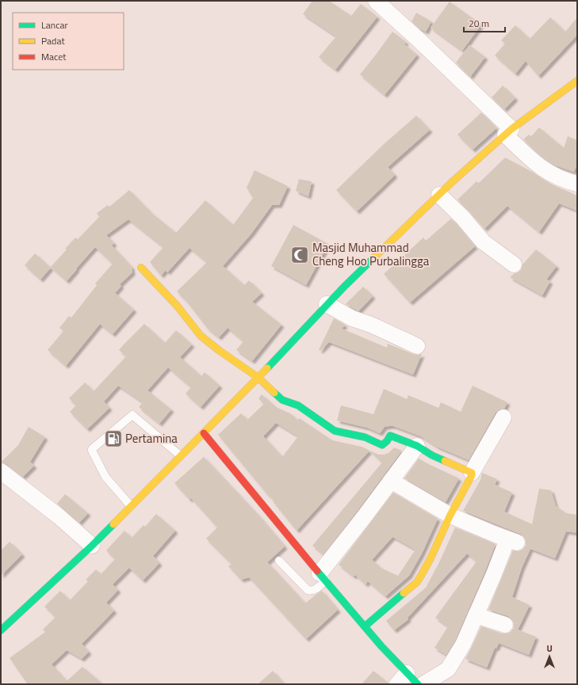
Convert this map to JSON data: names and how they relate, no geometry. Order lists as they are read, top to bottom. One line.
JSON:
{"places":{"mosque":["Masjid Muhammad Cheng Hoo Purbalingga"],"fuel station":["Pertamina"]},"legend":["Lancar","Padat","Macet"],"scale_bar":"20 m","north":"top"}
